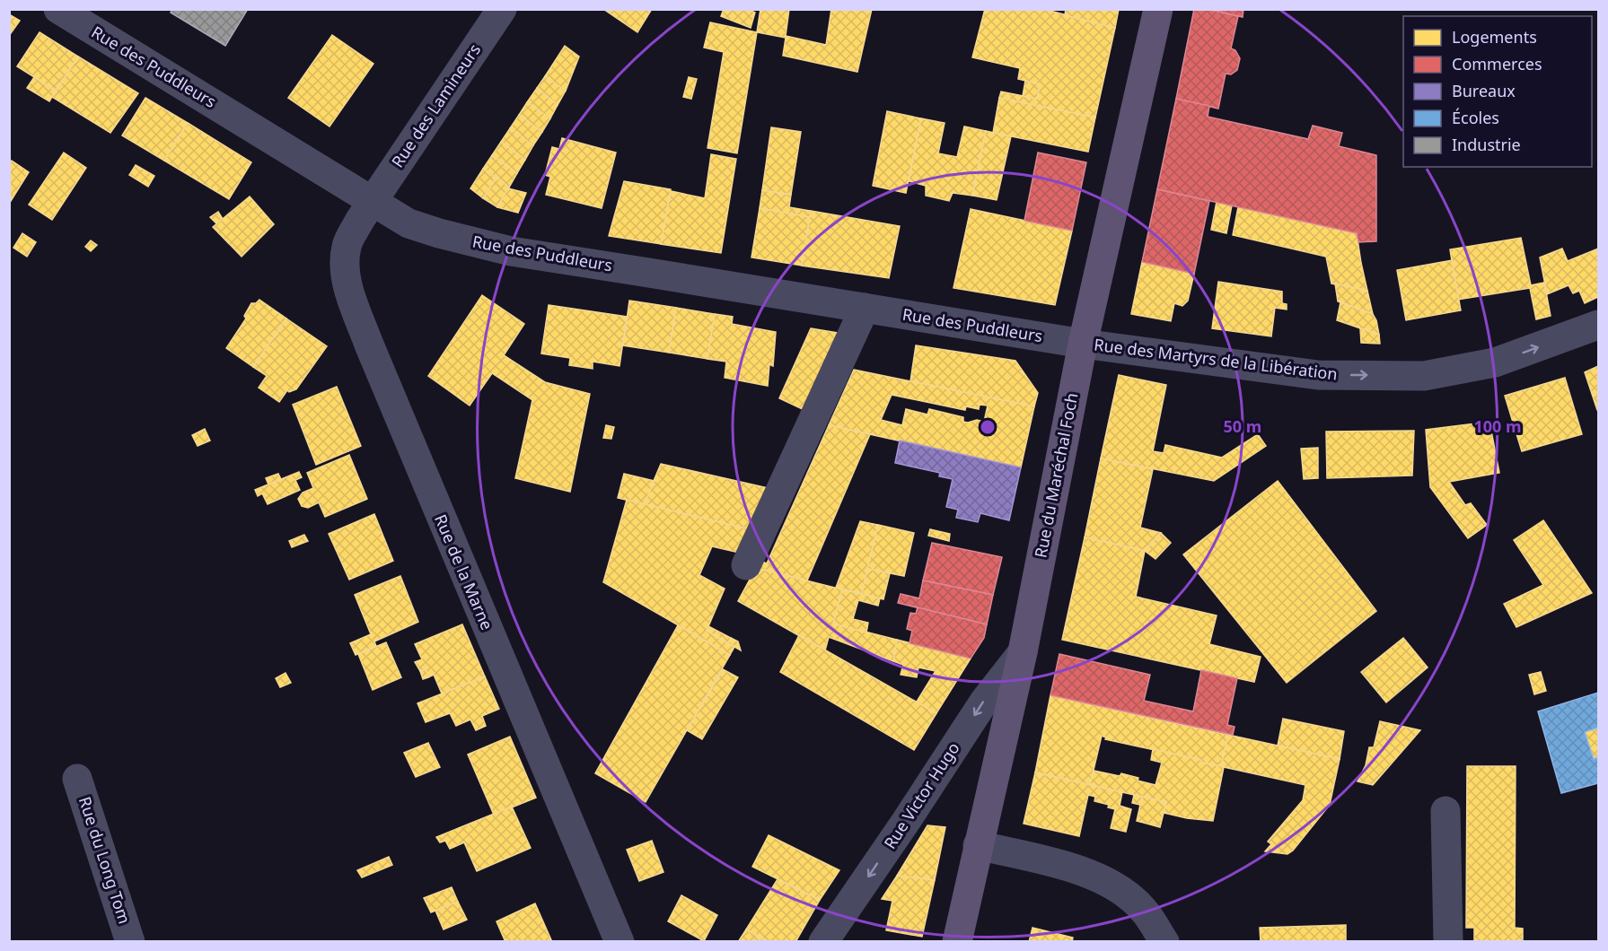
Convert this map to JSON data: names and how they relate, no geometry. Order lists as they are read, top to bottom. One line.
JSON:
{"streets":{"main road":["Rue du Maréchal Foch"],"street":["Rue des Puddleurs","Rue des Lamineurs","Rue des Martyrs de la Libération","Rue de la Marne","Rue Victor Hugo","Rue du Long Tom"]},"crossings":[["Rue des Puddleurs","Rue des Lamineurs"],["Rue des Puddleurs","Rue des Martyrs de la Libération"],["Rue des Puddleurs","Rue du Maréchal Foch"],["Rue des Puddleurs","Rue de la Marne"],["Rue des Lamineurs","Rue de la Marne"],["Rue des Martyrs de la Libération","Rue du Maréchal Foch"],["Rue du Maréchal Foch","Rue Victor Hugo"]],"one_way":["Rue des Martyrs de la Libération","Rue Victor Hugo"],"legend":["Logements","Commerces","Bureaux","Écoles","Industrie"],"rings":["50 m","100 m"]}
